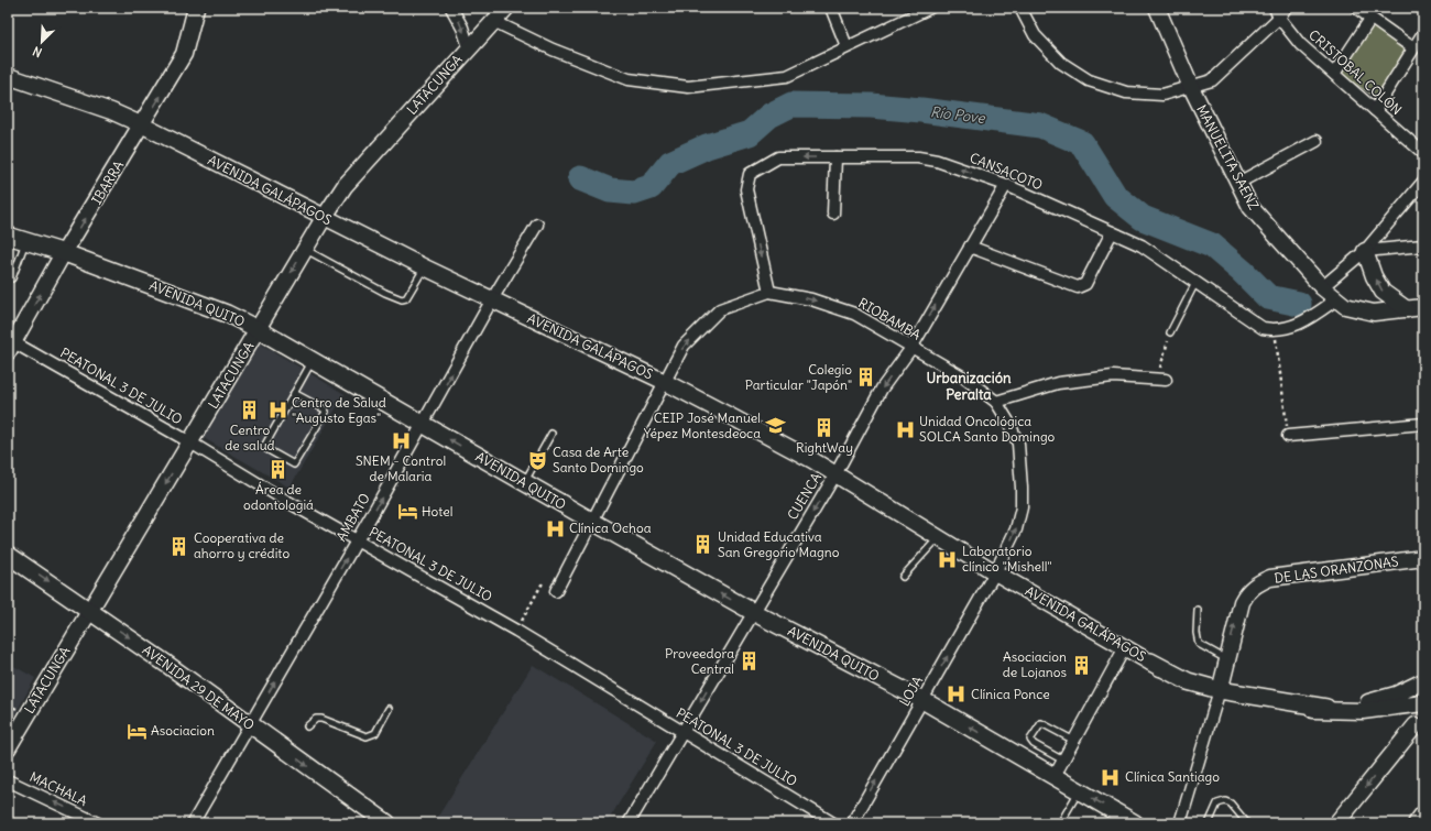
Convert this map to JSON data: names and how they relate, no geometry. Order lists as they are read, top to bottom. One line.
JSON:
{"streets":{"main road":["AVENIDA QUITO","AVENIDA 29 DE MAYO"],"street":["CRISTOBAL COLÓN","LATACUNGA","MANUELITA SAENZ","CANSACOTO","IBARRA","AVENIDA GALÁPAGOS","RIOBAMBA","PEATONAL 3 DE JULIO","CUENCA","AMBATO","DE LAS ORANZONAS","LOJA","MACHALA"]},"crossings":[["LATACUNGA","AVENIDA GALÁPAGOS"],["LATACUNGA","AVENIDA QUITO"],["LATACUNGA","PEATONAL 3 DE JULIO"],["LATACUNGA","AVENIDA 29 DE MAYO"],["CANSACOTO","RIOBAMBA"],["CANSACOTO","CUENCA"],["IBARRA","AVENIDA GALÁPAGOS"],["IBARRA","AVENIDA QUITO"],["IBARRA","PEATONAL 3 DE JULIO"],["AVENIDA GALÁPAGOS","RIOBAMBA"],["AVENIDA GALÁPAGOS","CUENCA"],["AVENIDA GALÁPAGOS","AMBATO"],["AVENIDA GALÁPAGOS","DE LAS ORANZONAS"],["AVENIDA GALÁPAGOS","LOJA"],["AVENIDA QUITO","CUENCA"],["AVENIDA QUITO","AMBATO"],["AVENIDA QUITO","LOJA"],["RIOBAMBA","CUENCA"],["RIOBAMBA","LOJA"],["PEATONAL 3 DE JULIO","CUENCA"],["PEATONAL 3 DE JULIO","AMBATO"],["AMBATO","AVENIDA 29 DE MAYO"]],"one_way":["IBARRA","AVENIDA QUITO","AMBATO","AVENIDA 29 DE MAYO","LOJA","MACHALA"],"districts":["Urbanización Peralta"],"water":["Río Pove"],"places":{"building":["Colegio Particular \"Japón\"","Centro de salud","RightWay","Área de odontologiá","Unidad Educativa San Gregorio Magno","Cooperativa de ahorro y crédito","Proveedora Central","Asociacion de Lojanos"],"hospital":["Centro de Salud \"Augusto Egas\"","Unidad Oncológica SOLCA Santo Domingo","SNEM - Control de Malaria","Clínica Ochoa","Laboratorio clínico \"Mishell\"","Clínica Ponce","Clínica Santiago"],"school or university":["CEIP José Manuel Yépez Montesdeoca"],"theatre":["Casa de Arte Santo Domingo"],"hotel":["Hotel","Asociacion"]},"north":"bottom left"}
